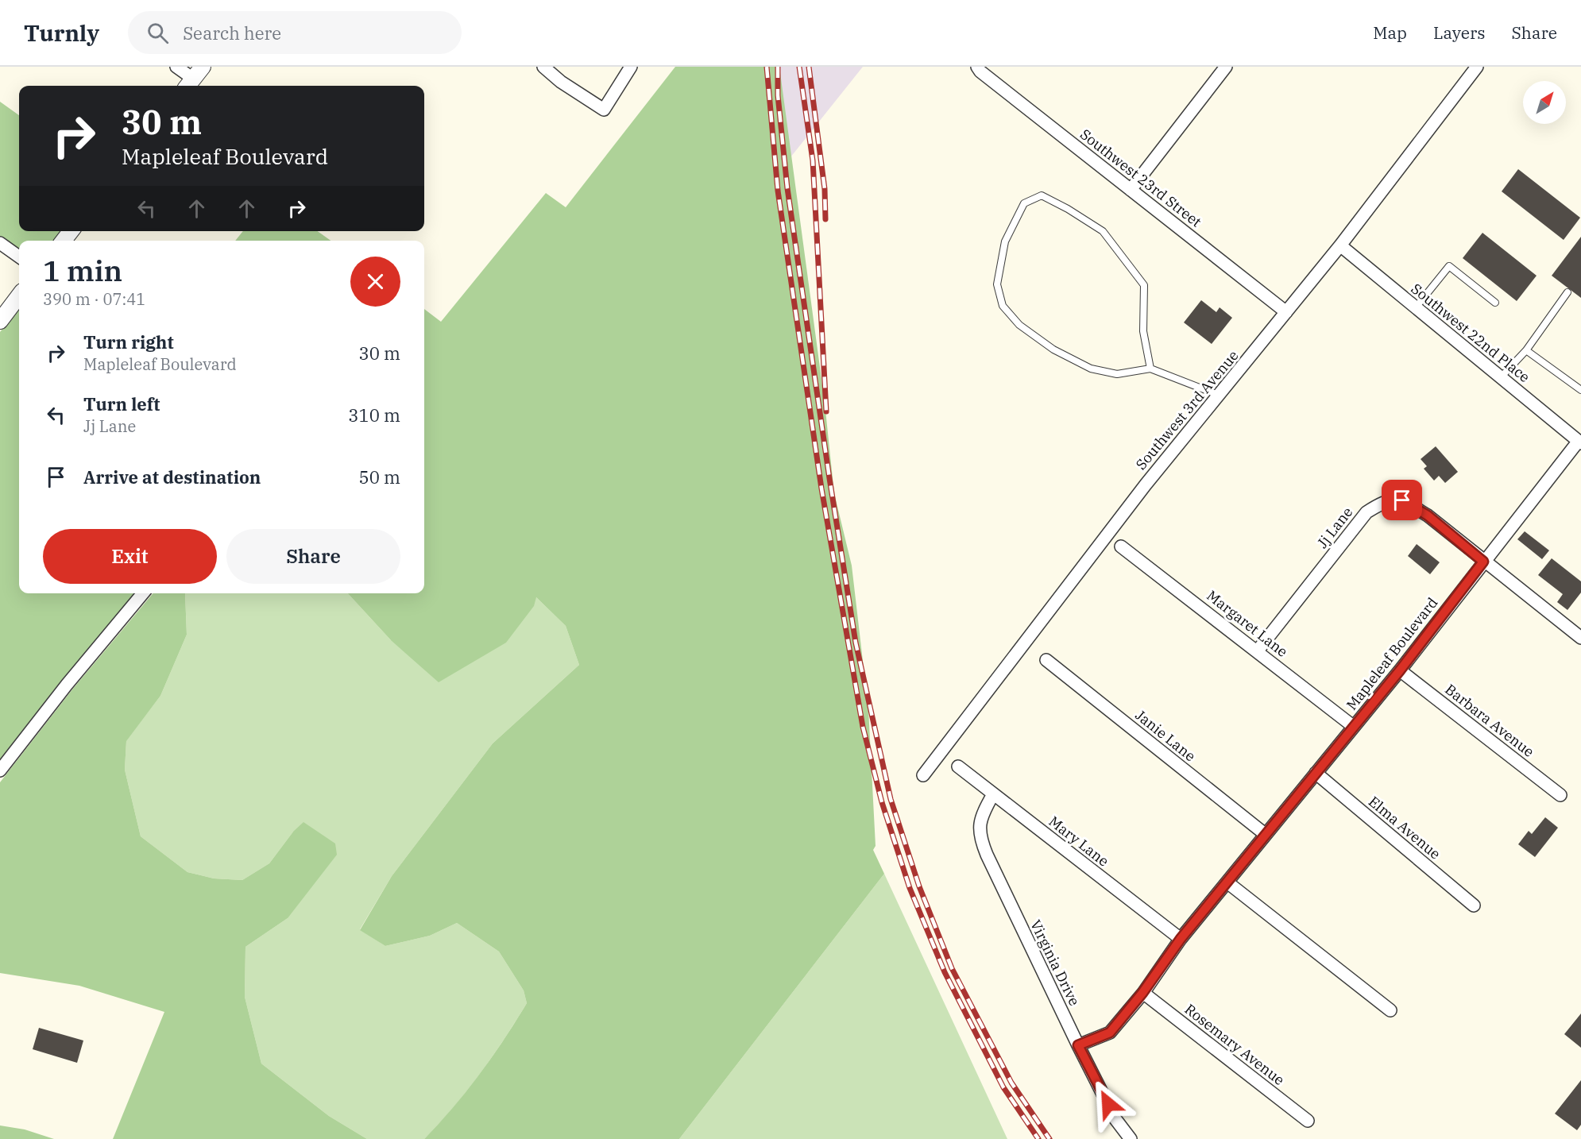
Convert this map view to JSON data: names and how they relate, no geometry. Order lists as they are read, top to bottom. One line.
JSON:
{"streets":{"street":["Southwest 23rd Street","Southwest 22nd Place","Southwest 3rd Avenue","Jj Lane","Margaret Lane","Mapleleaf Boulevard","Barbara Avenue","Janie Lane","Elma Avenue","Mary Lane","Virginia Drive","Rosemary Avenue"]},"crossings":[["Southwest 23rd Street","Southwest 3rd Avenue"],["Southwest 22nd Place","Southwest 3rd Avenue"],["Southwest 22nd Place","Mapleleaf Boulevard"],["Jj Lane","Margaret Lane"],["Jj Lane","Mapleleaf Boulevard"],["Margaret Lane","Mapleleaf Boulevard"],["Mapleleaf Boulevard","Barbara Avenue"],["Mapleleaf Boulevard","Janie Lane"],["Mapleleaf Boulevard","Elma Avenue"],["Mapleleaf Boulevard","Mary Lane"],["Mapleleaf Boulevard","Virginia Drive"],["Mapleleaf Boulevard","Rosemary Avenue"],["Mary Lane","Virginia Drive"]],"north":"top right","page":{"header":"Turnly","search":"Search here","nav":["Map","Layers","Share"],"turn":["30 m","Mapleleaf Boulevard"],"heading":["1 min","390 m · 07:41"],"list":[{"name":"Turn right","note":"Mapleleaf Boulevard","value":"30 m"},{"name":"Turn left","note":"Jj Lane","value":"310 m"},{"name":"Arrive at destination","value":"50 m"}],"buttons":["Exit","Share"]}}
